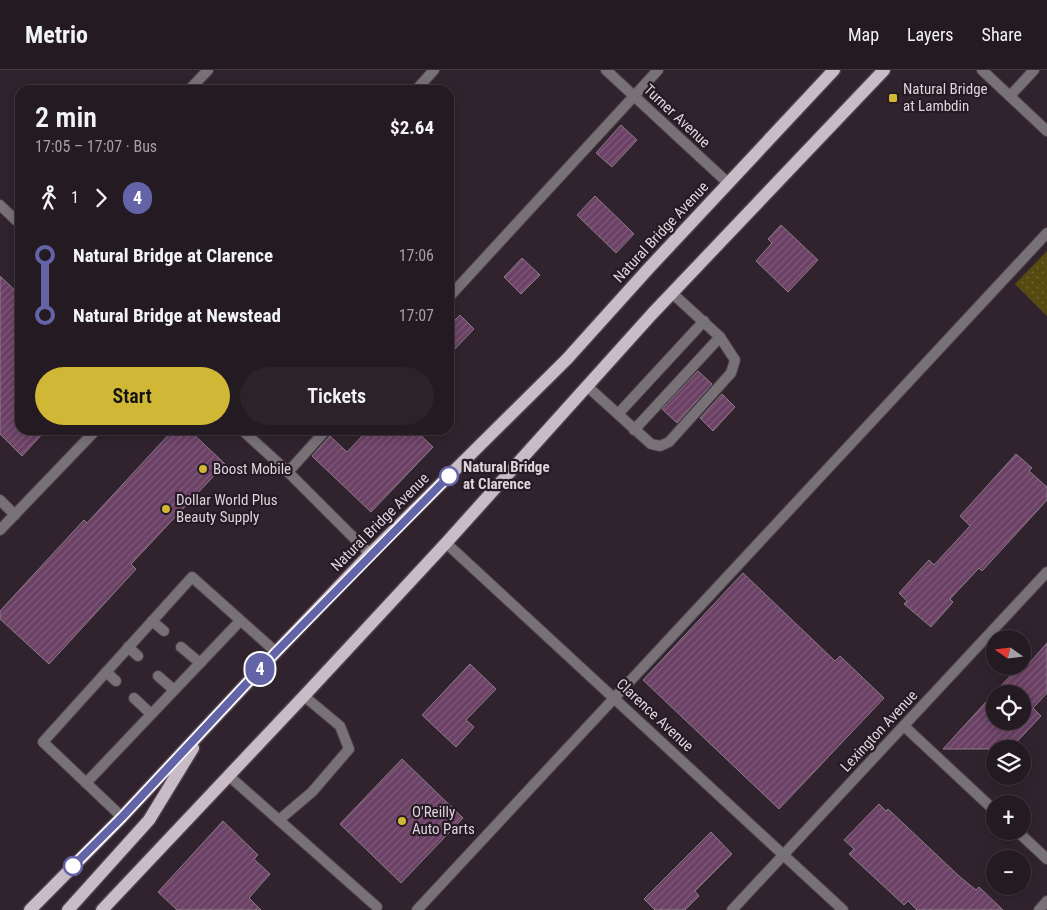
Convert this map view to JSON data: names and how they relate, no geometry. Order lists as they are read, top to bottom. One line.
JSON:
{"streets":{"main road":["Natural Bridge Avenue"],"street":["Turner Avenue","Clarence Avenue","Lexington Avenue"]},"crossings":[["Turner Avenue","Natural Bridge Avenue"],["Clarence Avenue","Lexington Avenue"]],"places":{"transit":["Natural Bridge at Lambdin"],"other":["Boost Mobile","Natural Bridge at Clarence","Dollar World Plus Beauty Supply","O'Reilly Auto Parts"]},"lines":["bus line 4"],"north":"left","page":{"header":"Metrio","nav":["Map","Layers","Share"],"on_map":"4","heading":["2 min","17:05 – 17:07 · Bus","$2.64"],"legs":["1","4"],"list":[{"name":"Natural Bridge at Clarence","value":"17:06"},{"name":"Natural Bridge at Newstead","value":"17:07"}],"buttons":["Start","Tickets"],"map_buttons":["+","−"]}}
